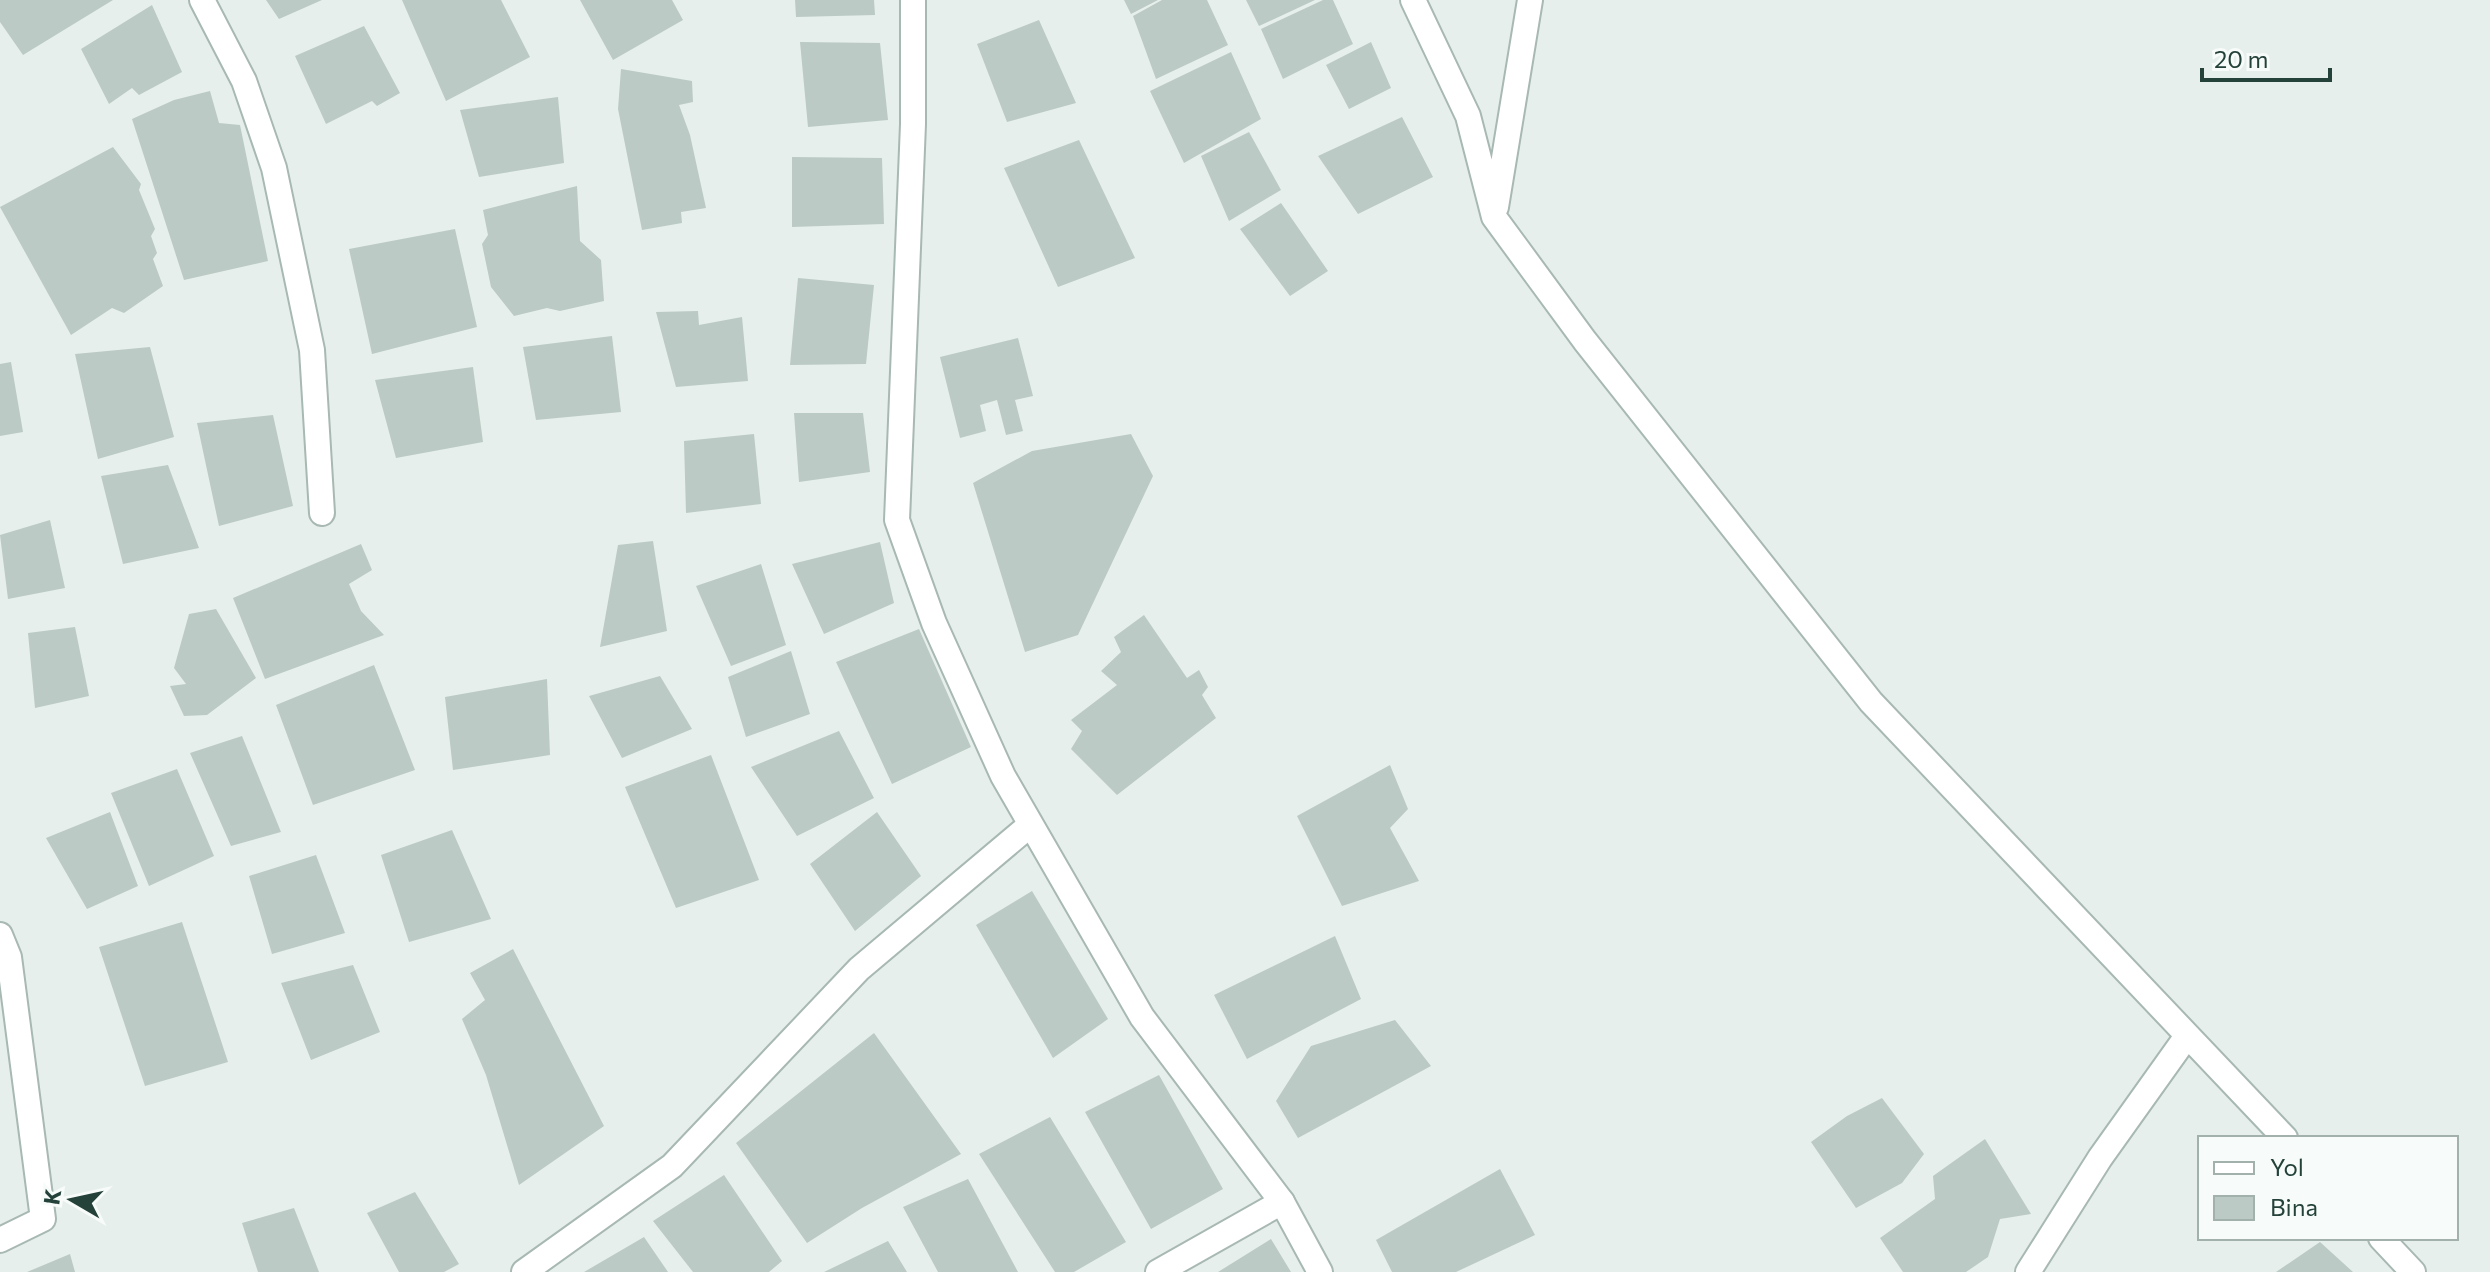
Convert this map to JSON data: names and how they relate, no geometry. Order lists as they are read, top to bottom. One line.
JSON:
{"legend":["Yol","Bina"],"scale_bar":"20 m","north":"left"}
